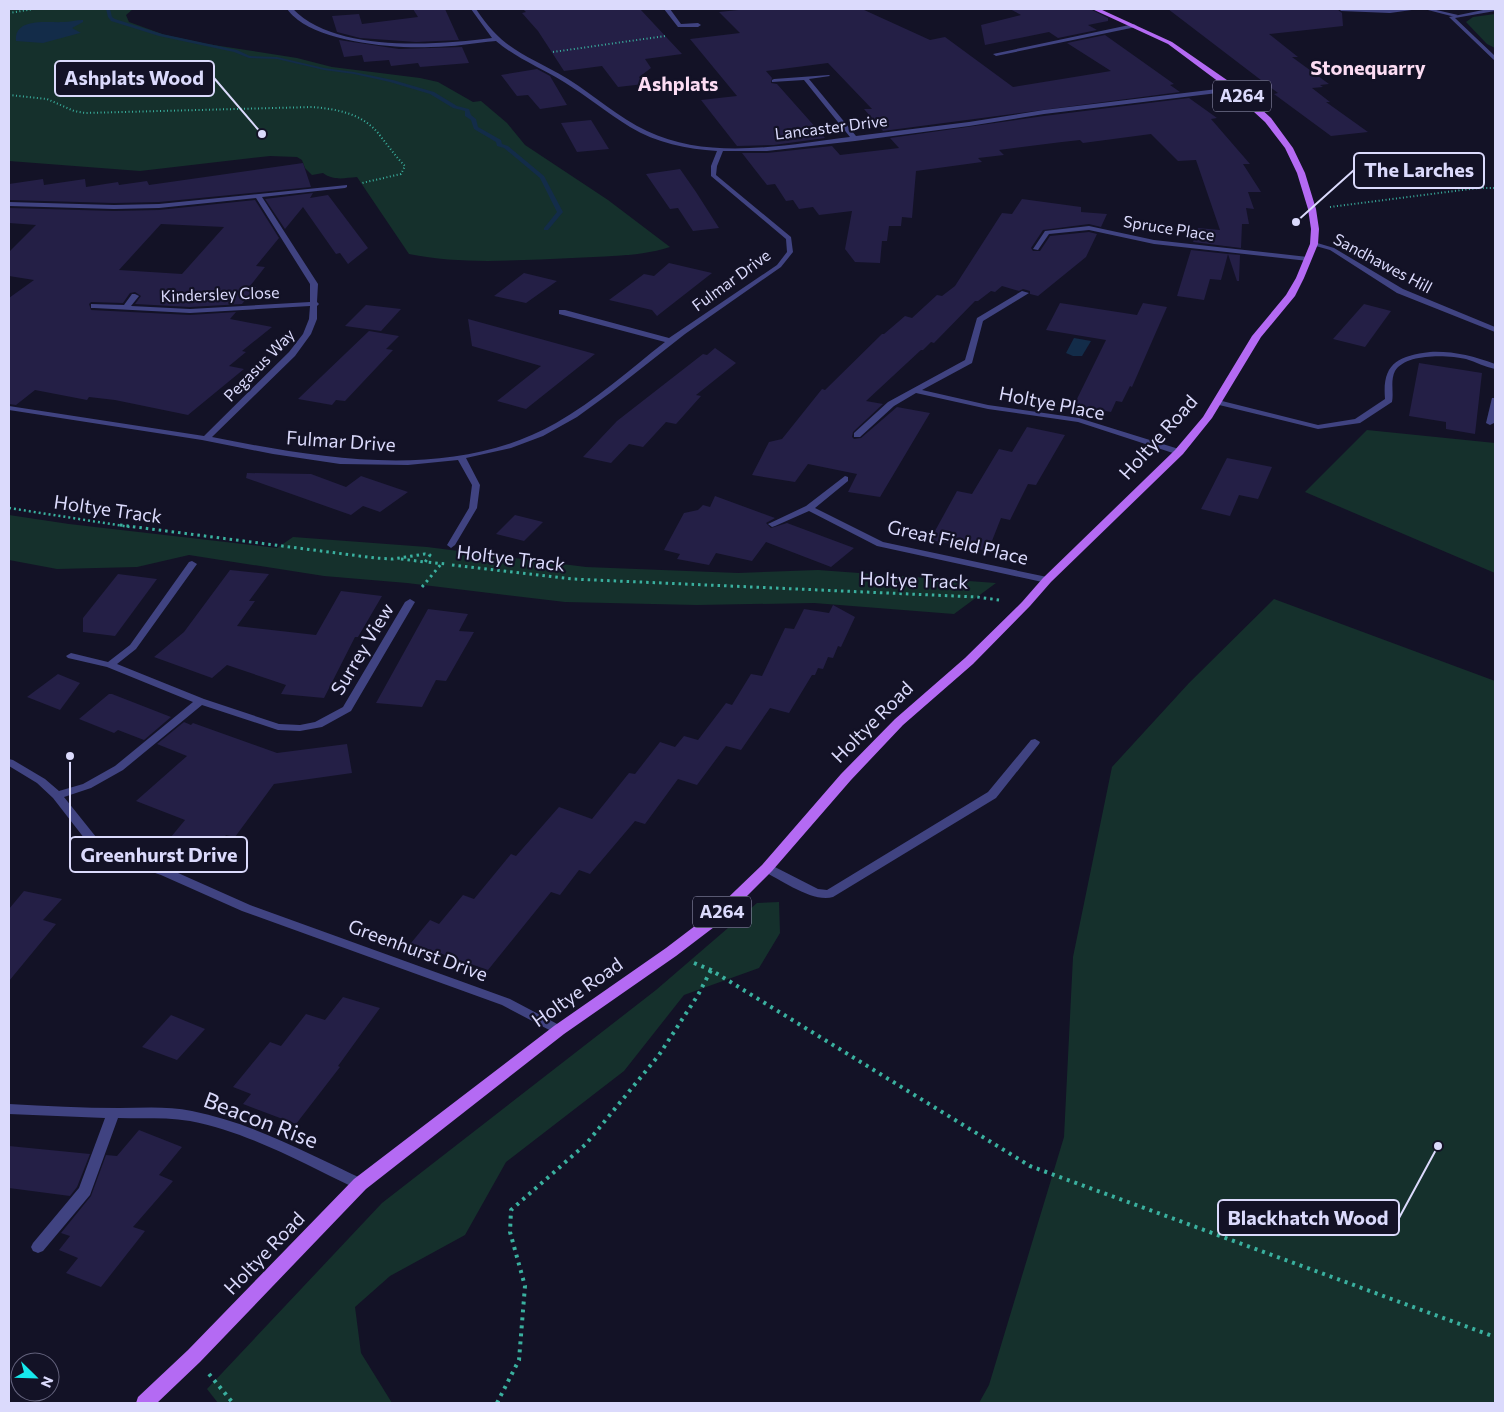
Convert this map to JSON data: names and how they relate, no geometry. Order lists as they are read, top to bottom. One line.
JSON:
{"streets":{"main road":["A264","Holtye Road"],"street":["Lancaster Drive","Spruce Place","Sandhawes Hill","Fulmar Drive","Kindersley Close","Pegasus Way","Holtye Place","Great Field Place","Surrey View","Greenhurst Drive","Beacon Rise"],"path":["Holtye Track"]},"crossings":[["Lancaster Drive","Fulmar Drive"],["Lancaster Drive","Holtye Road"],["Spruce Place","Holtye Road"],["Sandhawes Hill","Holtye Road"],["Fulmar Drive","Pegasus Way"],["Kindersley Close","Pegasus Way"],["Holtye Place","Holtye Road"],["Holtye Road","Holtye Track"],["Holtye Road","Great Field Place"],["Holtye Road","Greenhurst Drive"],["Holtye Road","Beacon Rise"]],"districts":["Stonequarry","Ashplats"],"places":["Ashplats Wood","The Larches","Greenhurst Drive","Blackhatch Wood"],"north":"bottom right"}
